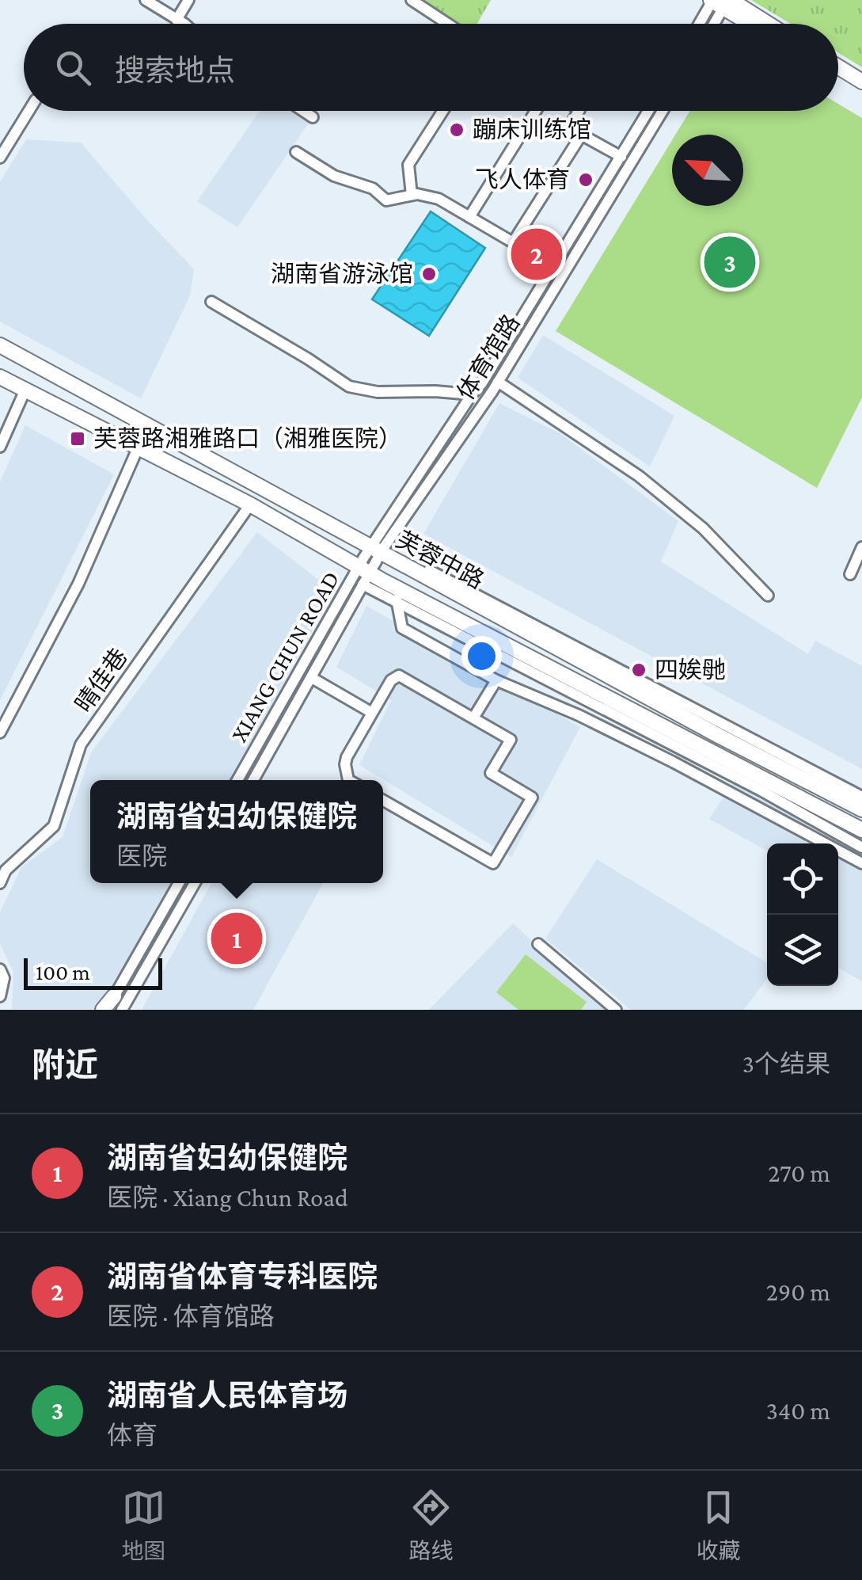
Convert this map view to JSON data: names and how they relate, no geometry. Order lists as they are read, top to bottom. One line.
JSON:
{"streets":{"main road":["芙蓉中路"],"street":["体育馆路","XIANG CHUN ROAD","晴佳巷"]},"crossings":[["体育馆路","芙蓉中路"],["体育馆路","XIANG CHUN ROAD"],["芙蓉中路","XIANG CHUN ROAD"],["芙蓉中路","晴佳巷"]],"places":{"other":["蹦床训练馆","飞人体育","湖南省游泳馆","四娭毑"],"transit":["芙蓉路湘雅路口（湘雅医院）"]},"scale_bar":"100 m","north":"top left","page":{"search":"搜索地点","pins":["2","3","1"],"popup":["湖南省妇幼保健院","医院"],"scale":"100 m","heading":["附近","3个结果"],"list":[{"mark":"1","name":"湖南省妇幼保健院","note":"医院 · Xiang Chun Road","value":"270 m"},{"mark":"2","name":"湖南省体育专科医院","note":"医院 · 体育馆路","value":"290 m"},{"mark":"3","name":"湖南省人民体育场","note":"体育","value":"340 m"}],"nav":["地图","路线","收藏"]}}
